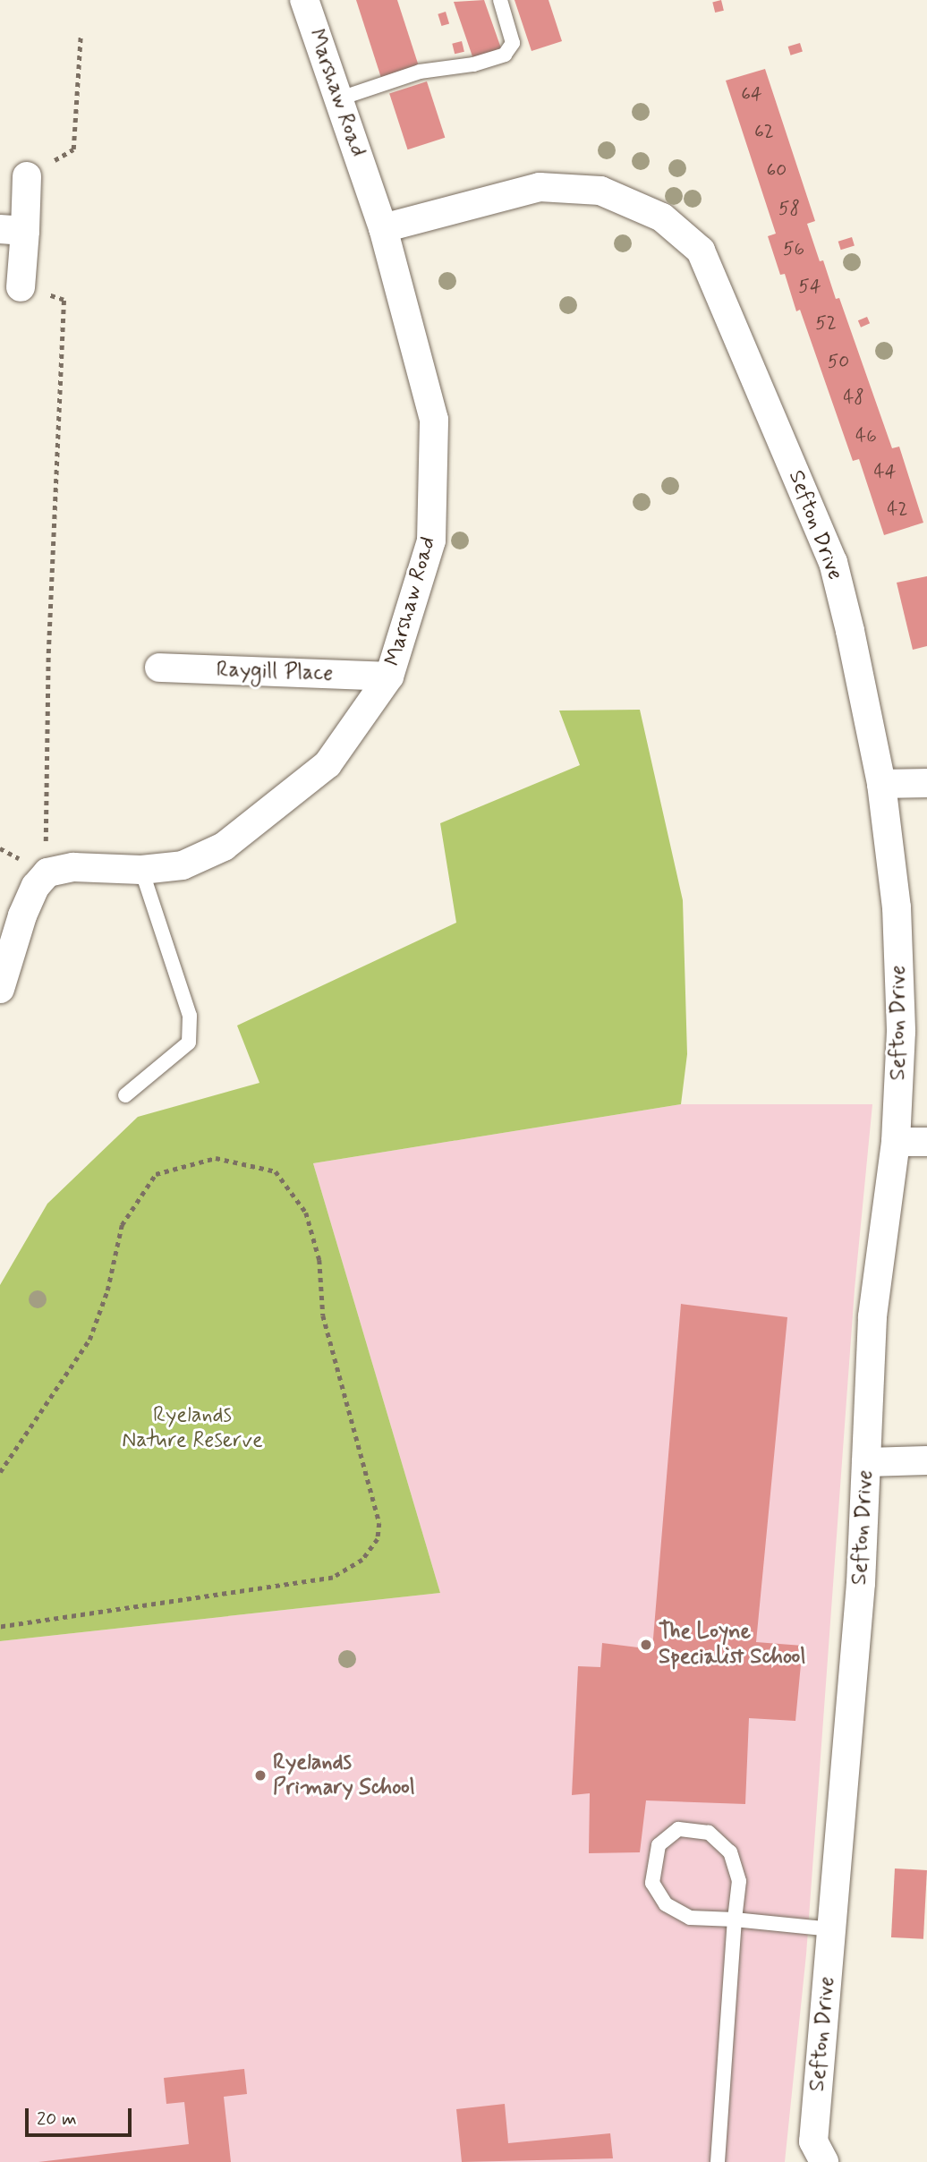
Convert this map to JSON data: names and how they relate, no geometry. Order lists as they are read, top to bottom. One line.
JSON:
{"streets":{"street":["Marshaw Road","Sefton Drive","Raygill Place"]},"crossings":[["Marshaw Road","Sefton Drive"],["Marshaw Road","Raygill Place"]],"parks":["Ryelands Nature Reserve"],"places":["The Loyne Specialist School","Ryelands Primary School"],"house_numbers":["64","62","60","58","56","54","52","50","48","46","44","42"],"scale_bar":"20 m"}
